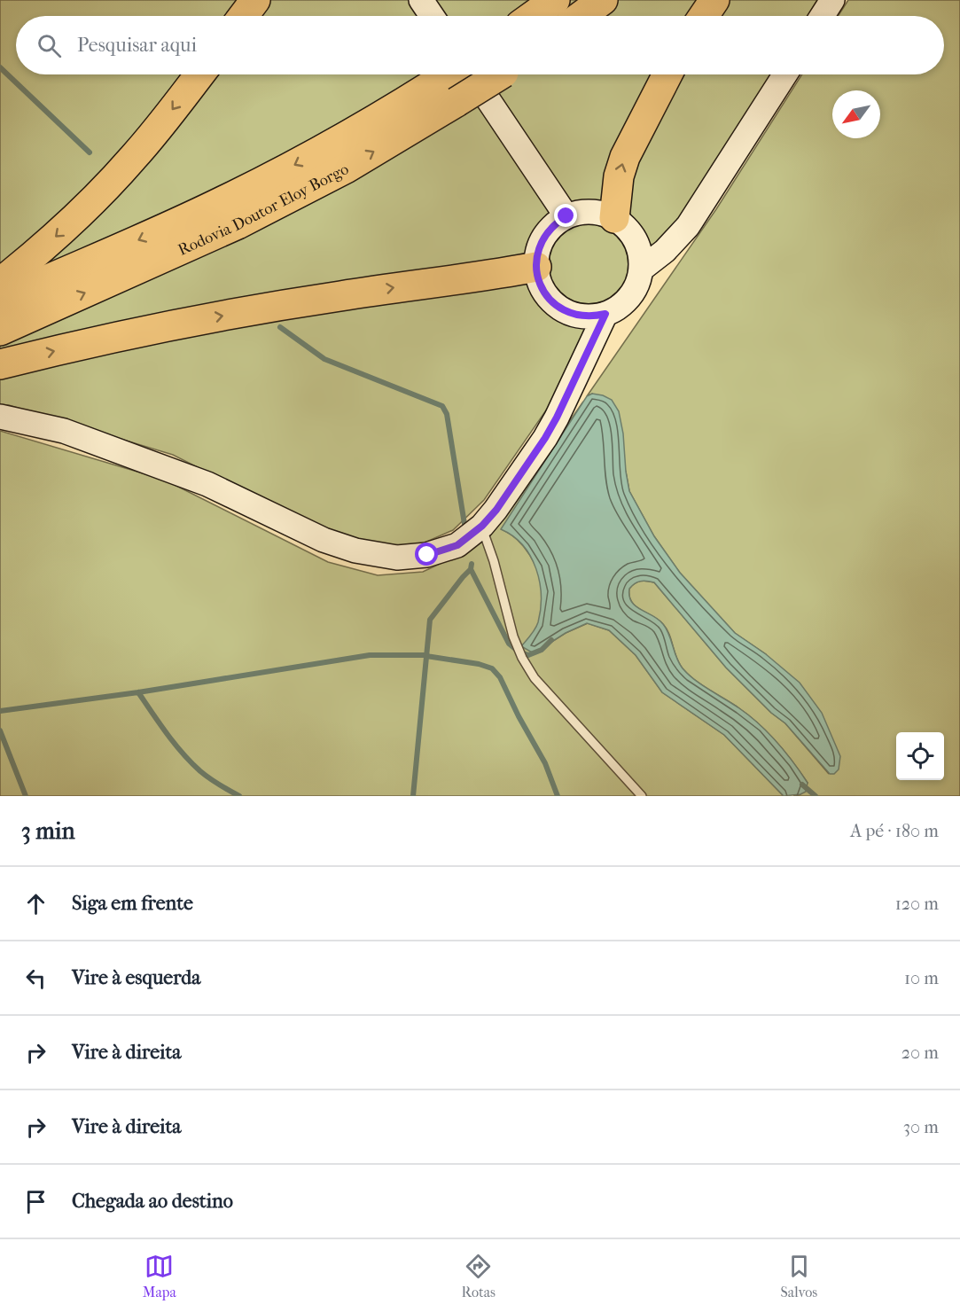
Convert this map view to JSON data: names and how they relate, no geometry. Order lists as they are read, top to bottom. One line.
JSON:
{"streets":{"highway":["Rodovia Doutor Eloy Borgo"]},"north":"bottom left","page":{"search":"Pesquisar aqui","heading":["3 min","A pé · 180 m"],"list":[["Siga em frente","120 m"],["Vire à esquerda","10 m"],["Vire à direita","20 m"],["Vire à direita","30 m"],"Chegada ao destino"],"nav":["Mapa","Rotas","Salvos"]}}
